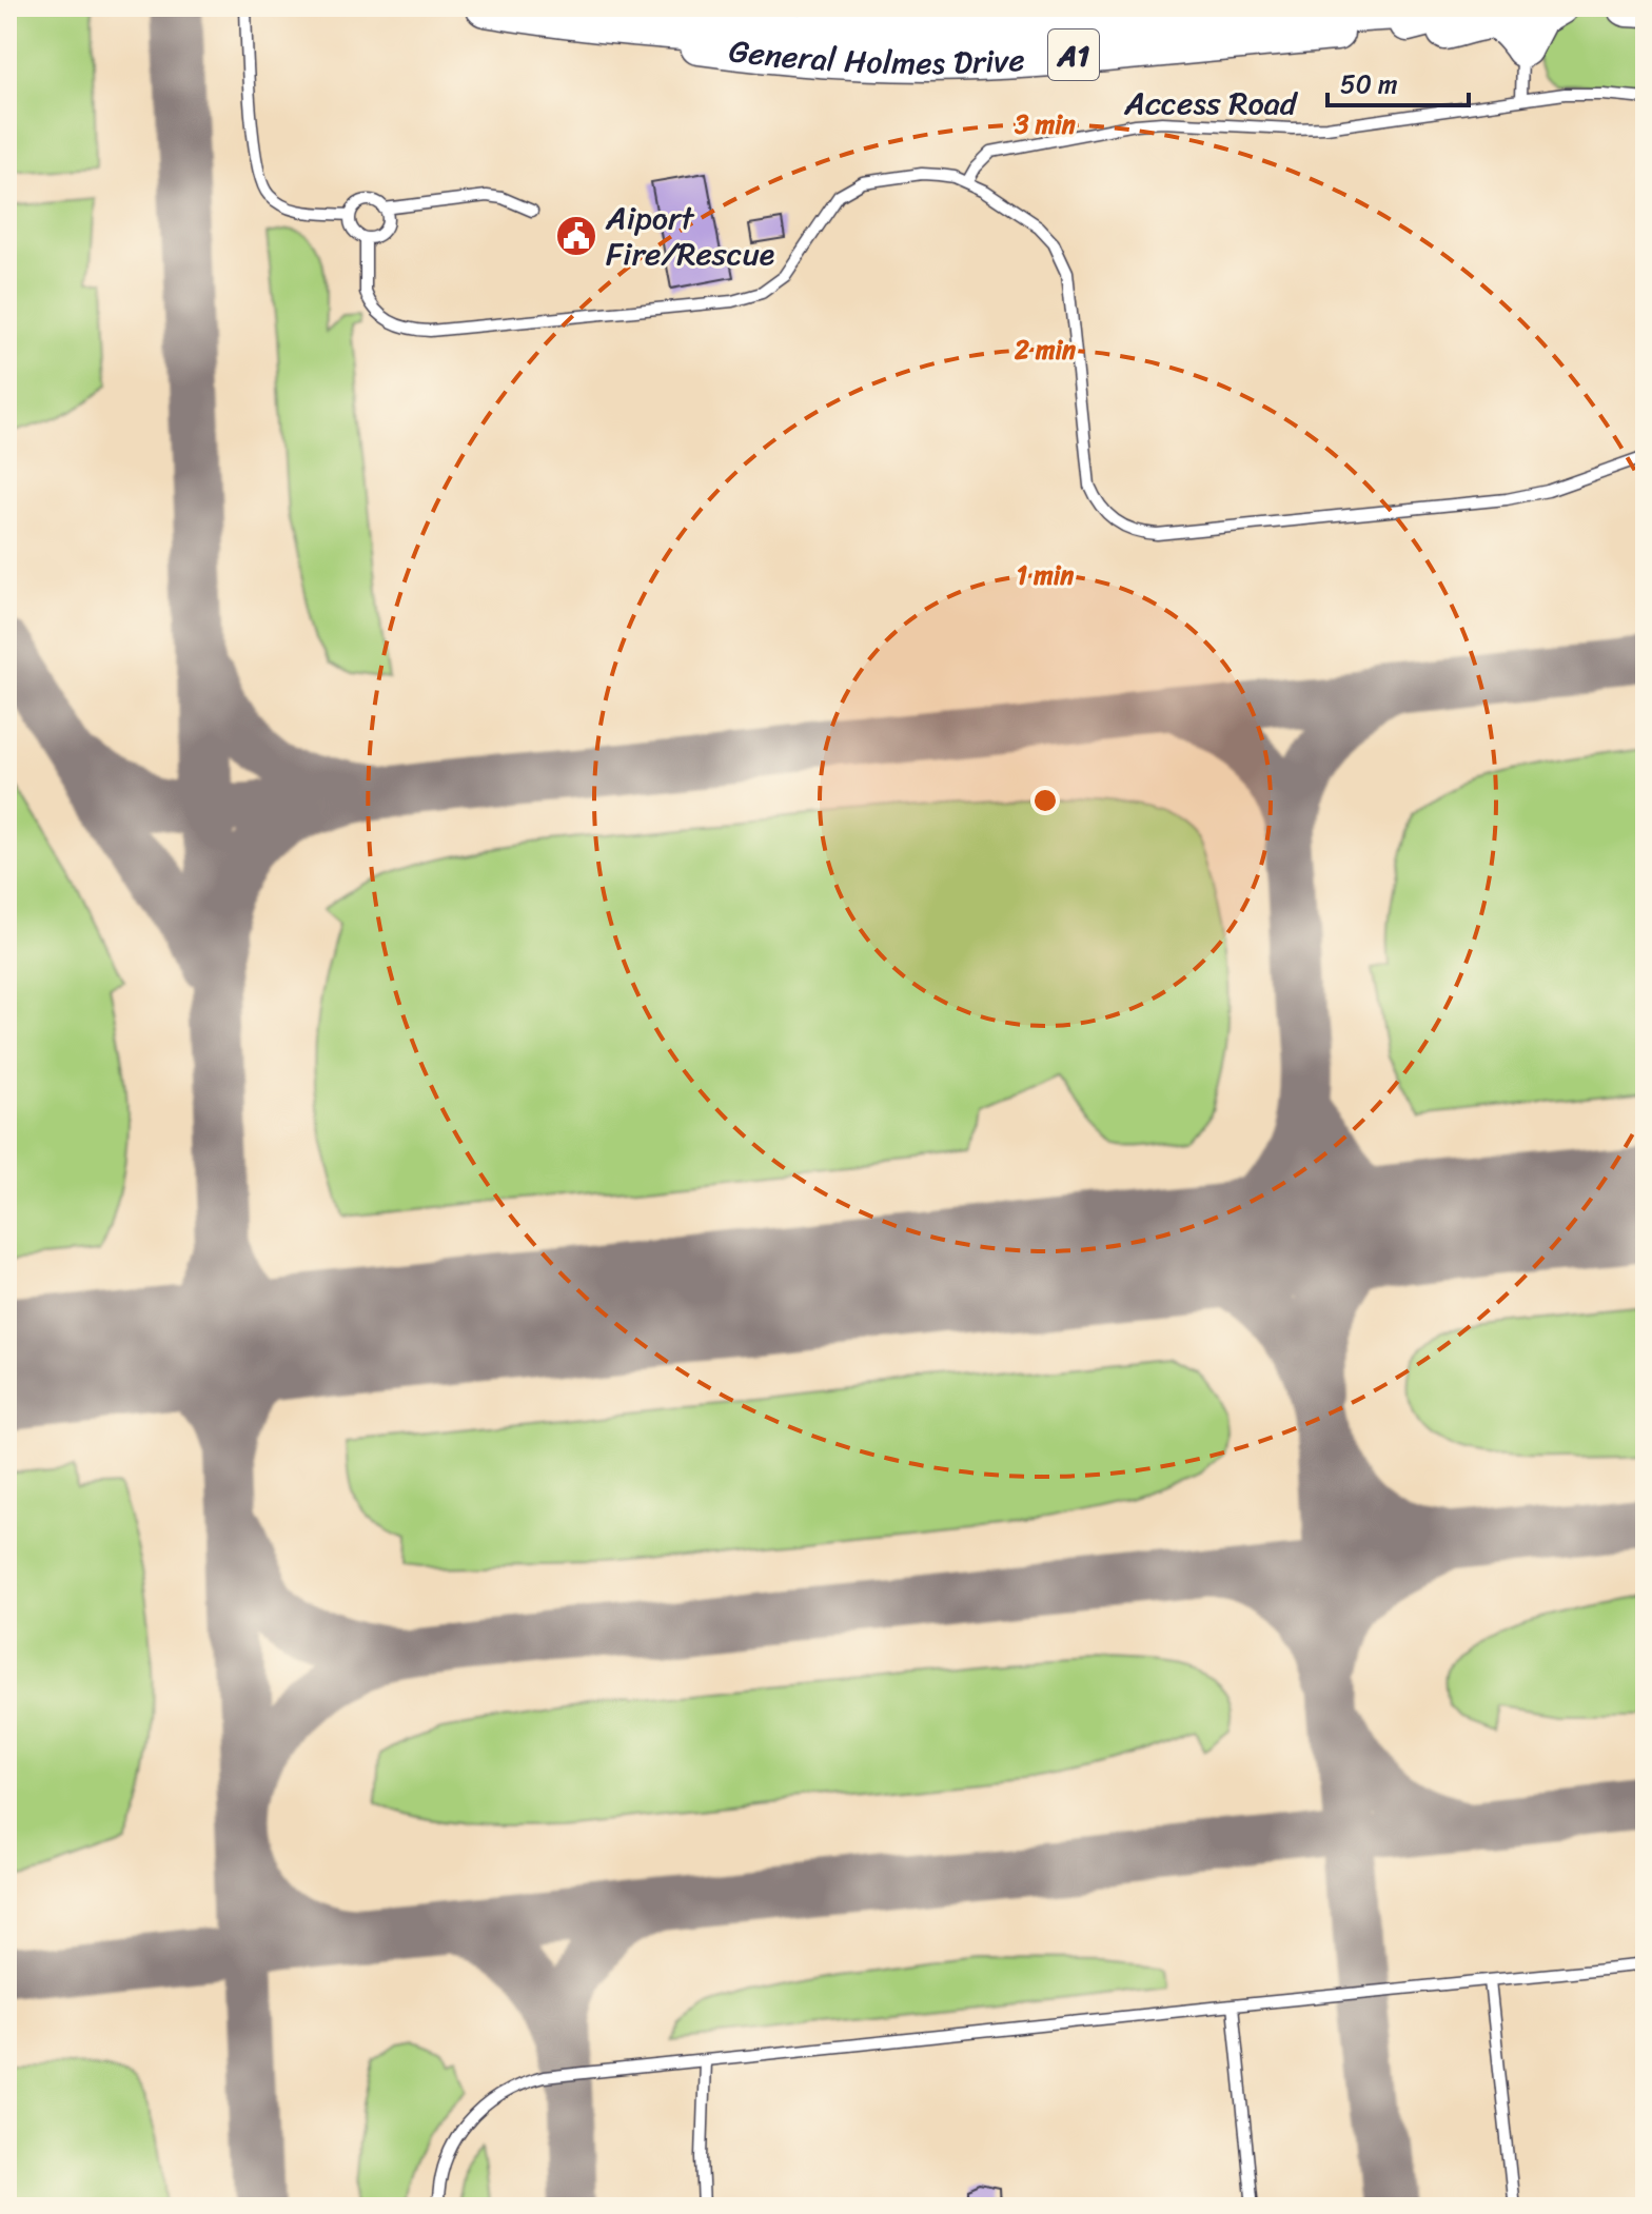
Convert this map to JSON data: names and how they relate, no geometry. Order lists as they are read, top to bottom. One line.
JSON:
{"streets":{"highway":["General Holmes Drive","A1"],"lane":["Access Road"]},"places":{"public building":["Aiport Fire/Rescue"]},"scale_bar":"50 m","rings":["3 min","2 min","1 min"]}
